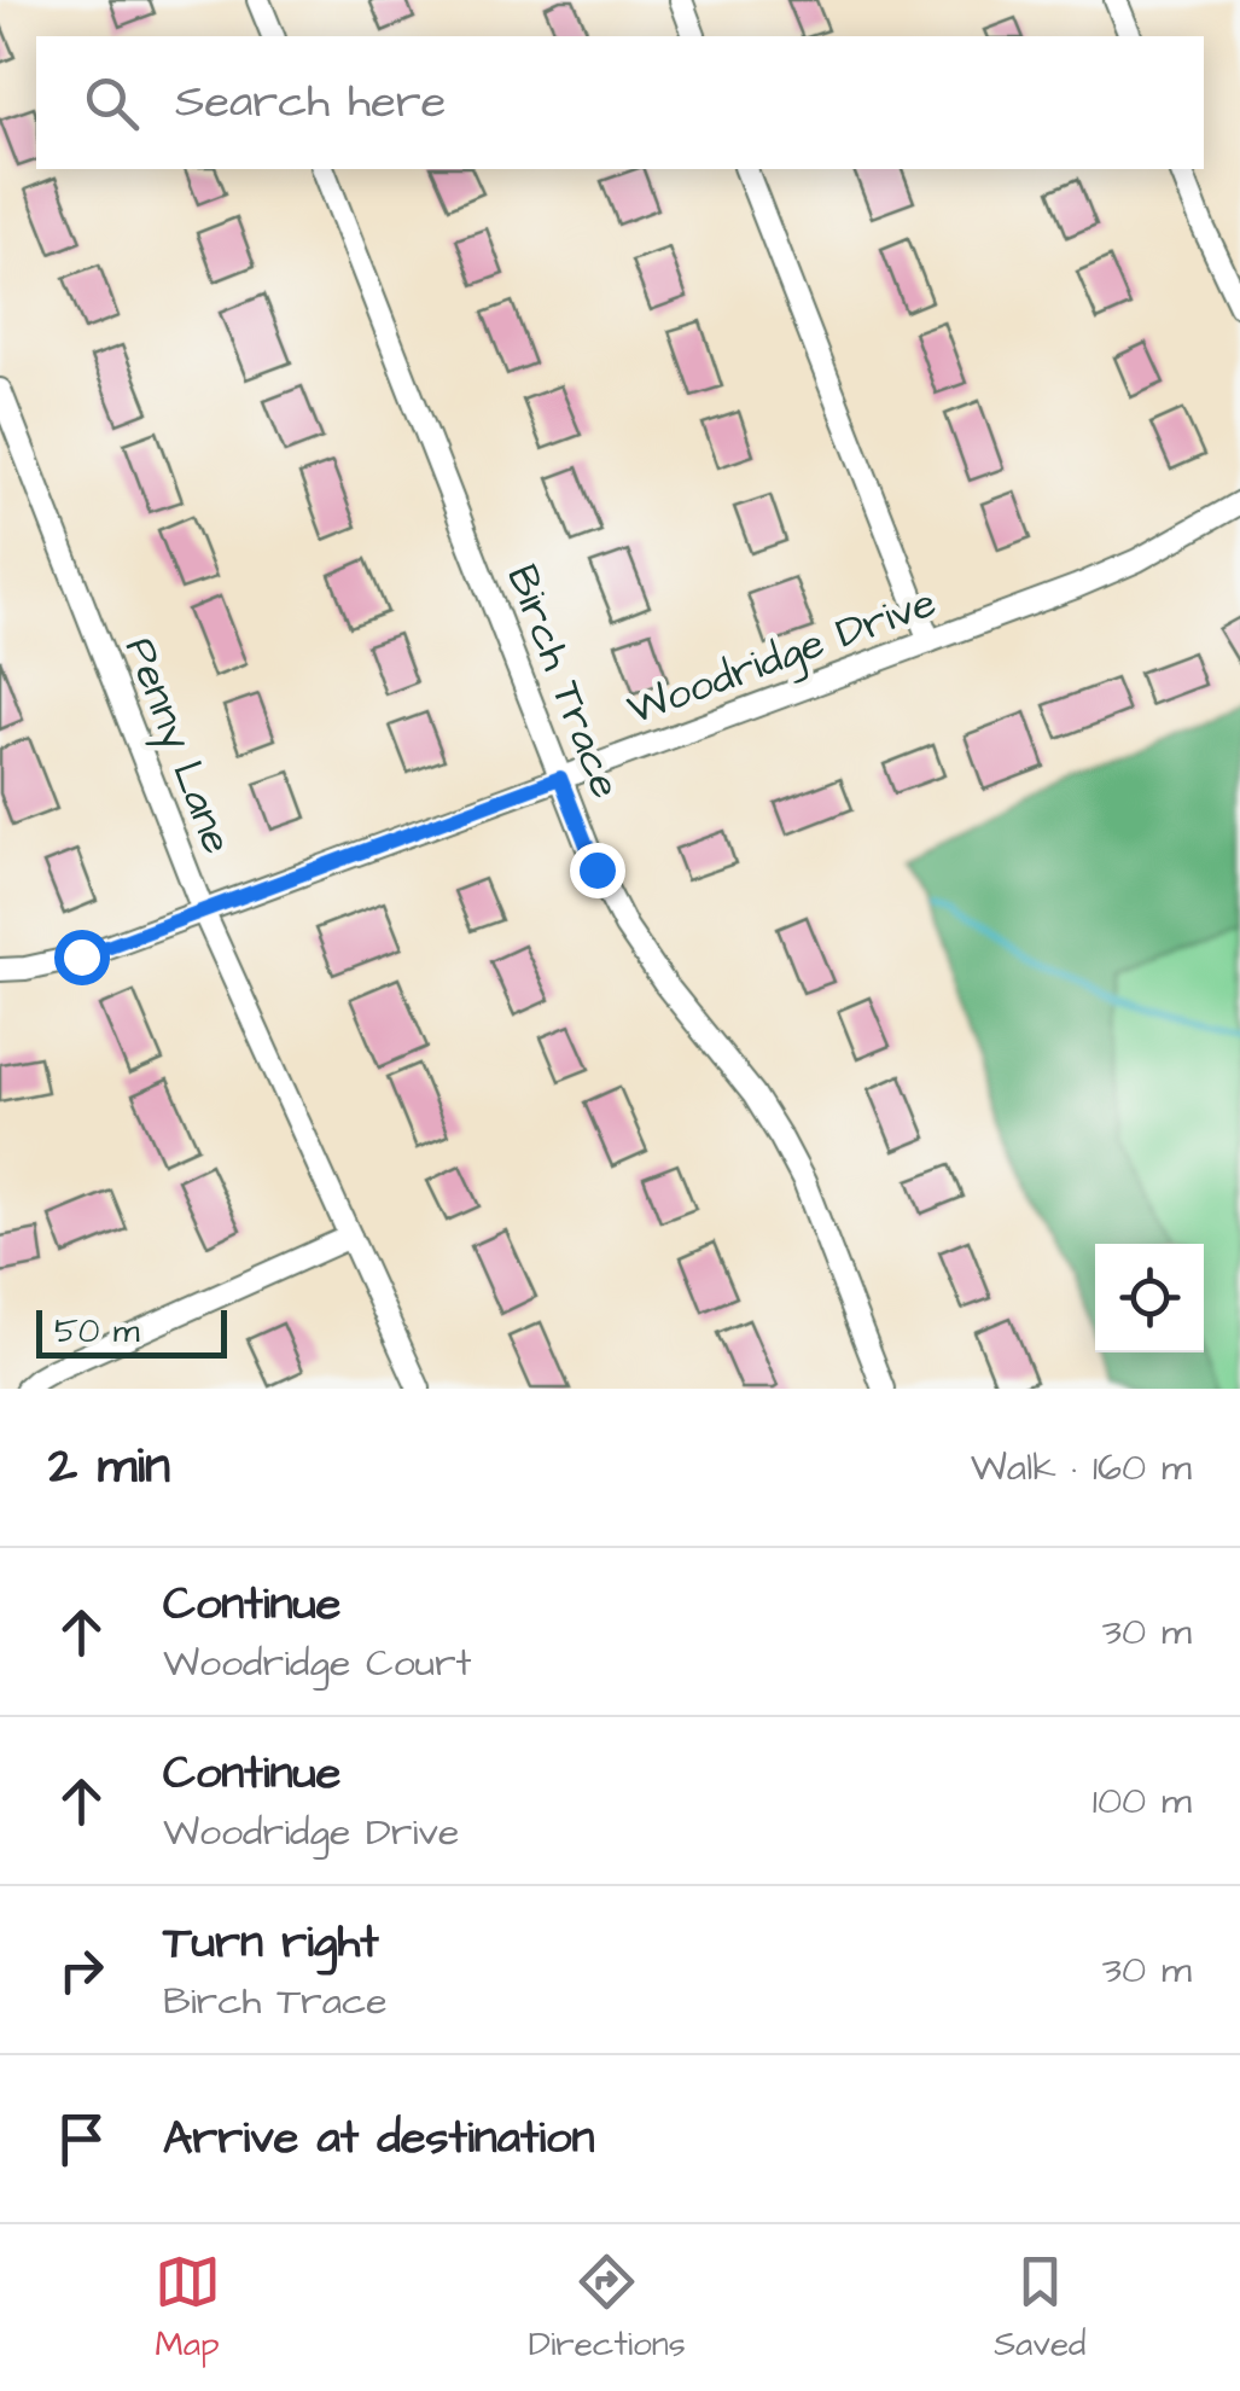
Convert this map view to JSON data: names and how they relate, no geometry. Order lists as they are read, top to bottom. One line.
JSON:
{"streets":{"street":["Woodridge Drive","Birch Trace","Penny Lane"]},"crossings":[["Woodridge Drive","Birch Trace"],["Woodridge Drive","Penny Lane"]],"scale_bar":"50 m","page":{"search":"Search here","scale":"50 m","heading":["2 min","Walk · 160 m"],"list":[["Continue","Woodridge Court","30 m"],["Continue","Woodridge Drive","100 m"],["Turn right","Birch Trace","30 m"],"Arrive at destination"],"nav":["Map","Directions","Saved"]}}
